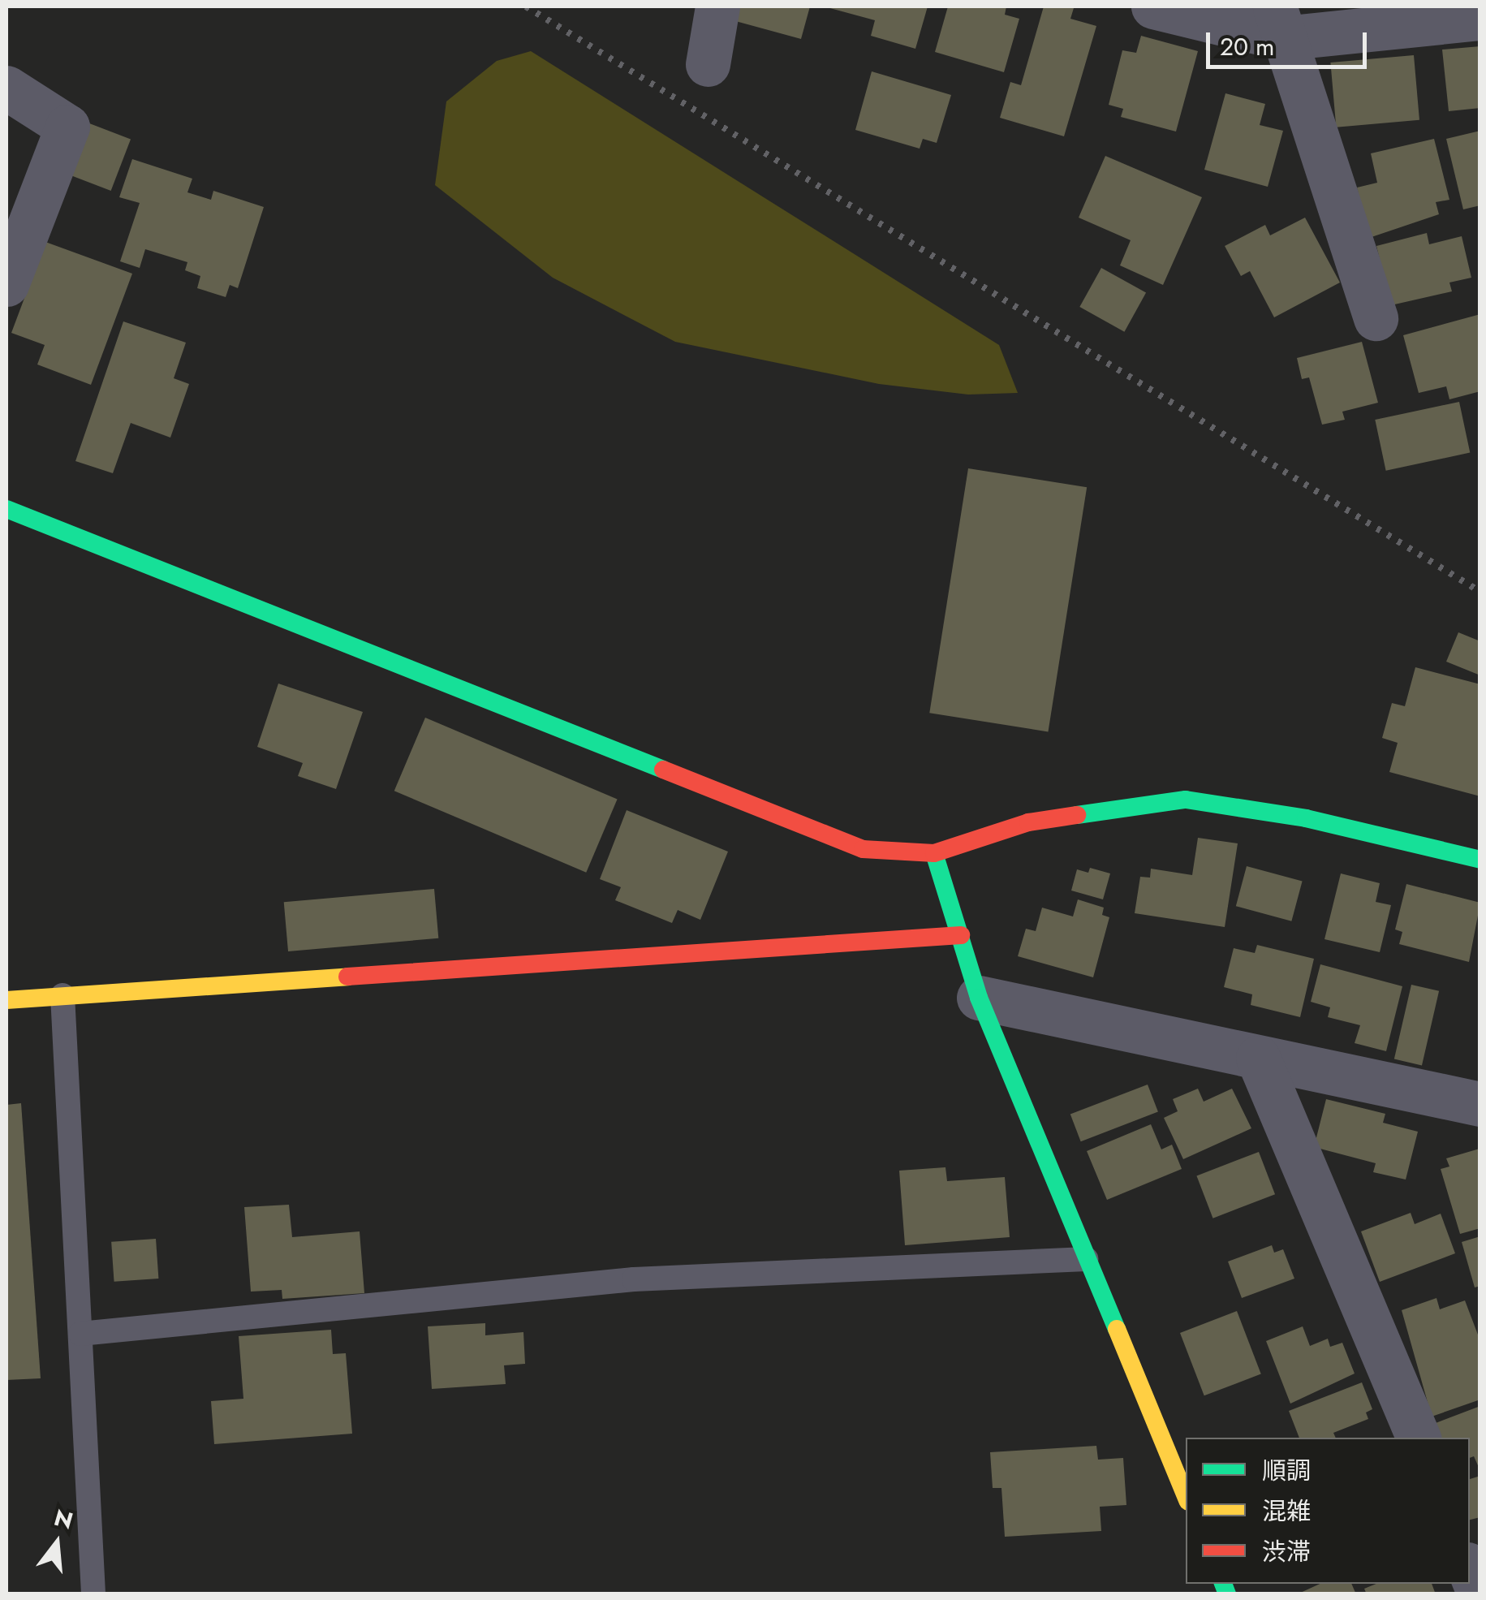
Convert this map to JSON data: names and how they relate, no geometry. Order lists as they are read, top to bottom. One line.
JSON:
{"legend":["順調","混雑","渋滞"],"scale_bar":"20 m","north":"top"}
